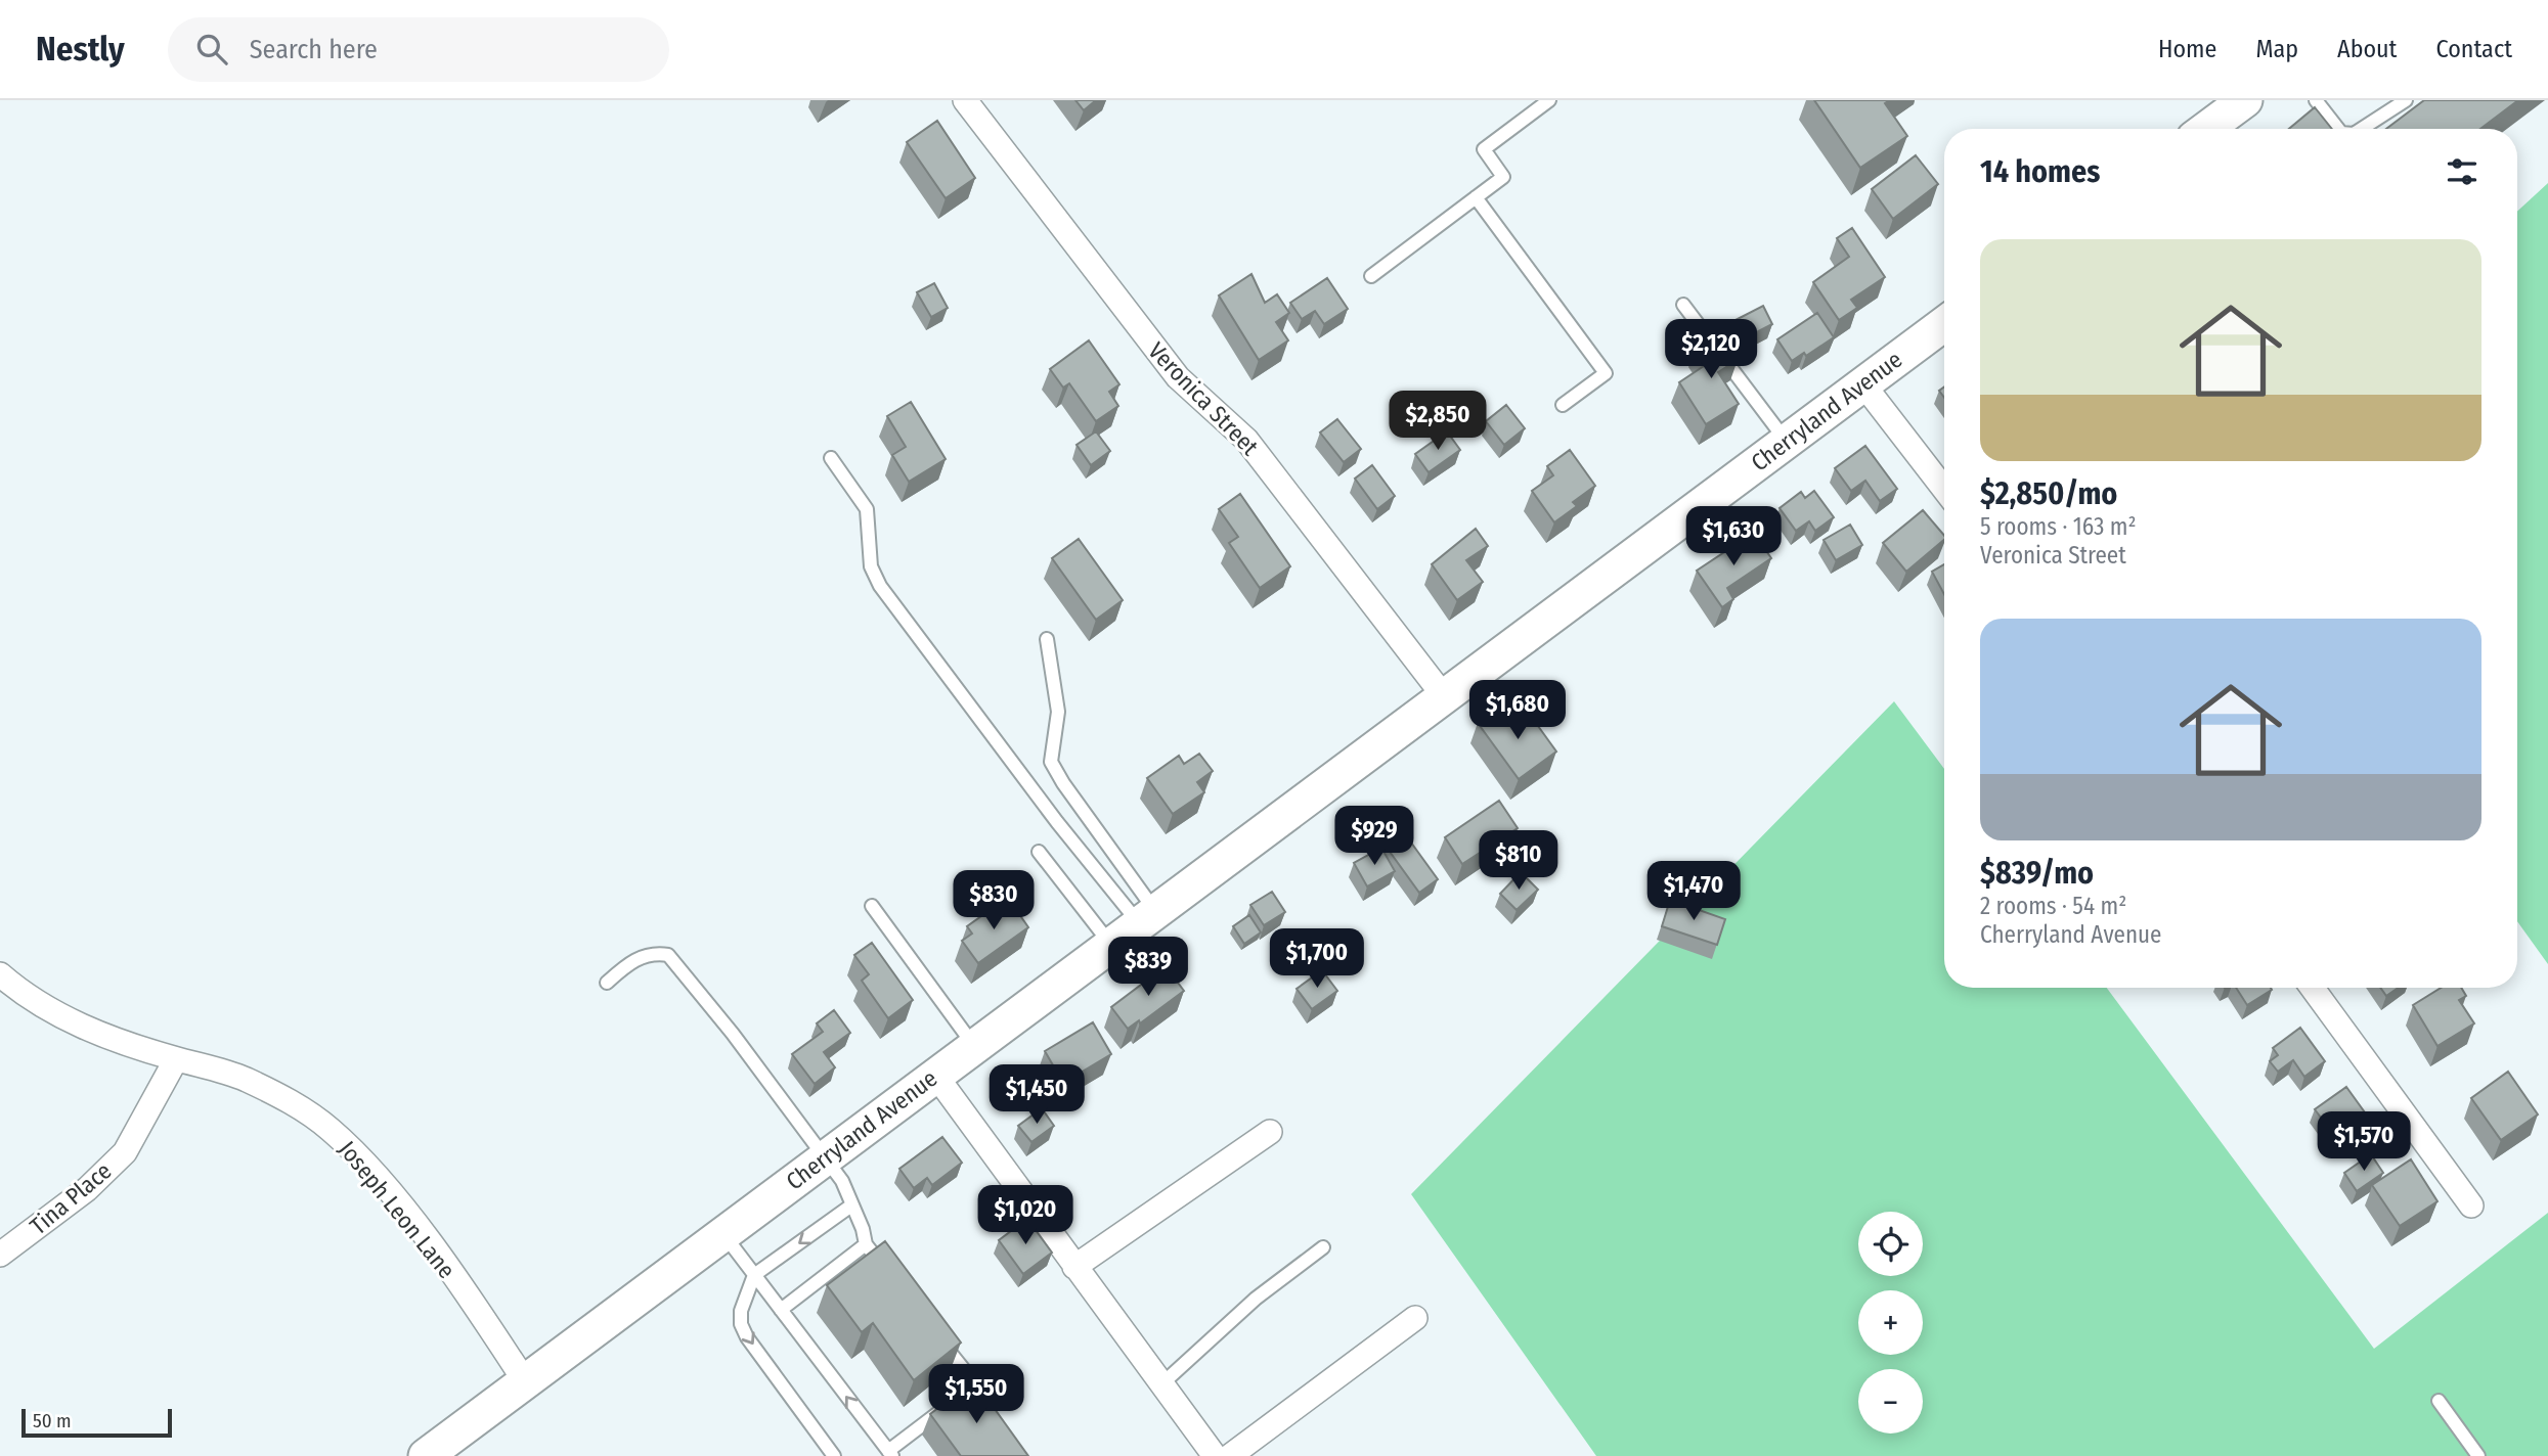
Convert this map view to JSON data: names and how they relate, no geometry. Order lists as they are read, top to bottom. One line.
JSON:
{"streets":{"street":["Veronica Street","Cherryland Avenue","Tina Place","Joseph Leon Lane"]},"crossings":[["Veronica Street","Cherryland Avenue"],["Cherryland Avenue","Joseph Leon Lane"],["Tina Place","Joseph Leon Lane"]],"scale_bar":"50 m","page":{"header":"Nestly","search":"Search here","nav":["Home","Map","About","Contact"],"heading":"14 homes","list":[{"name":"$2,850/mo","note":"5 rooms · 163 m² · Veronica Street"},{"name":"$839/mo","note":"2 rooms · 54 m² · Cherryland Avenue"}],"price":["$2,120","$2,850","$1,630","$1,680","$929","$810","$1,470","$830","$1,700","$839","$1,450","$1,570","$1,020","$1,550"],"map_buttons":["+","−"],"scale":"50 m"}}
